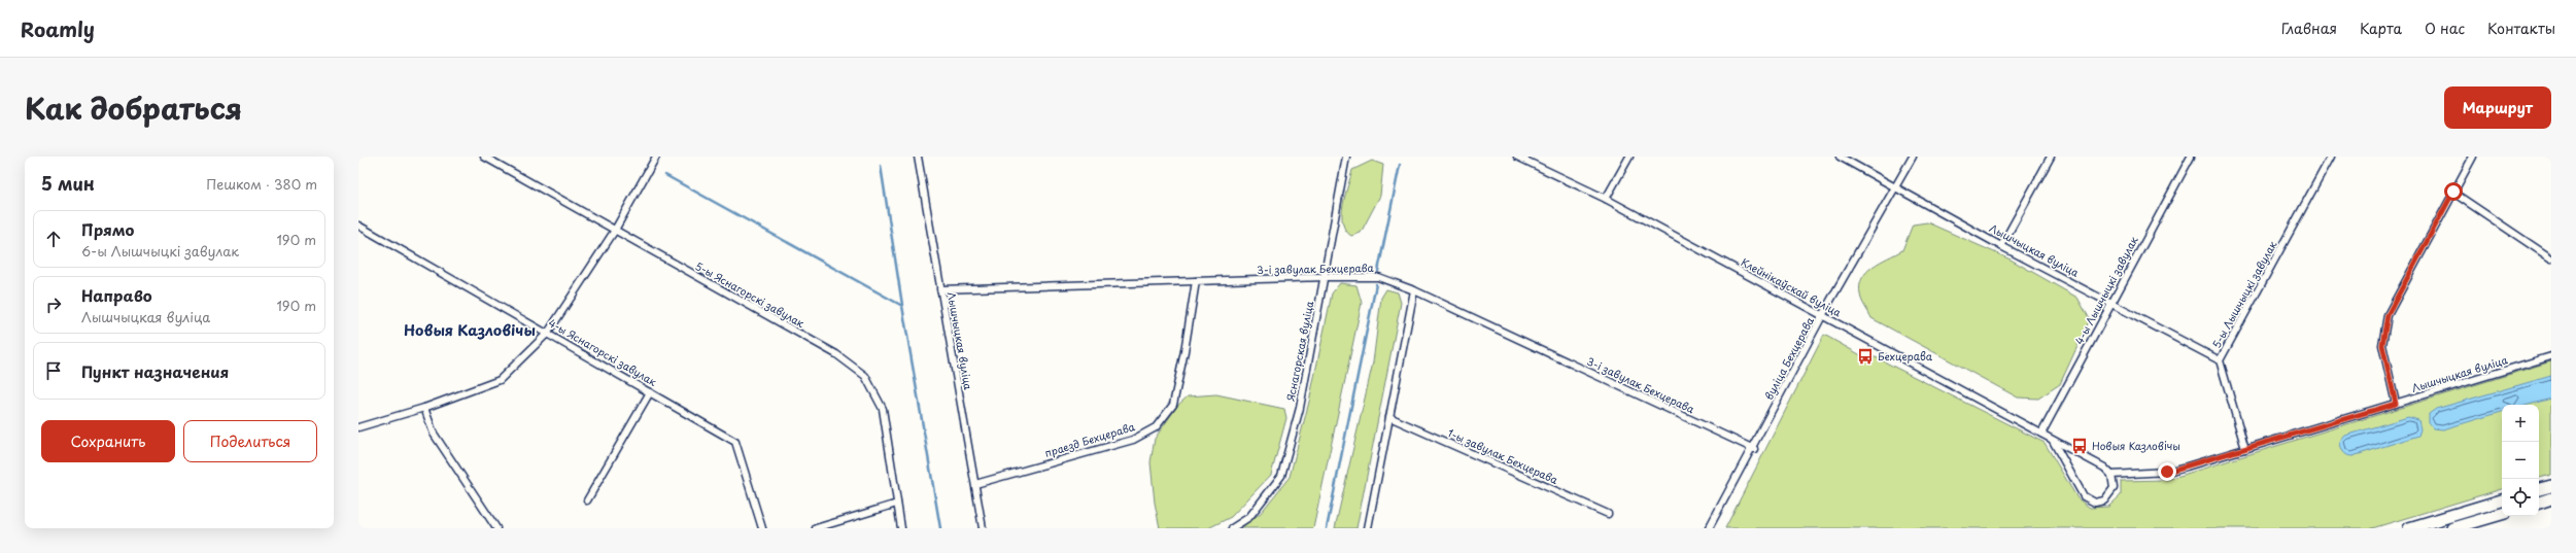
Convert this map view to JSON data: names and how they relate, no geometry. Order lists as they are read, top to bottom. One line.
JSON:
{"streets":{"street":["Лышчыцкая вуліца","3-і завулак Бехцерава","Клейнікаўскай вуліца","4-ы Лышчыцкі завулак","5-ы Яснагорскі завулак","5-ы Лышчыцкі завулак","Яснагорская вуліца","4-ы Яснагорскі завулак","вуліца Бехцерава","праезд Бехцерава","1-ы завулак Бехцерава"]},"crossings":[["Лышчыцкая вуліца","3-і завулак Бехцерава"],["Лышчыцкая вуліца","Клейнікаўскай вуліца"],["Лышчыцкая вуліца","4-ы Лышчыцкі завулак"],["Лышчыцкая вуліца","5-ы Лышчыцкі завулак"],["Лышчыцкая вуліца","вуліца Бехцерава"],["Лышчыцкая вуліца","праезд Бехцерава"],["3-і завулак Бехцерава","Яснагорская вуліца"],["3-і завулак Бехцерава","вуліца Бехцерава"],["3-і завулак Бехцерава","праезд Бехцерава"],["Клейнікаўскай вуліца","4-ы Лышчыцкі завулак"],["Клейнікаўскай вуліца","вуліца Бехцерава"]],"districts":["Новыя Казловічы"],"places":{"bus stop":["Бехцерава","Новыя Казловічы"]},"page":{"header":"Roamly","nav":["Главная","Карта","О нас","Контакты"],"title":"Как добраться","buttons":["Маршрут",["Сохранить","Поделиться"]],"heading":["5 мин","Пешком · 380 m"],"list":[["Прямо","6-ы Лышчыцкі завулак","190 m"],["Направо","Лышчыцкая вуліца","190 m"],"Пункт назначения"],"map_buttons":["+","−"]}}
